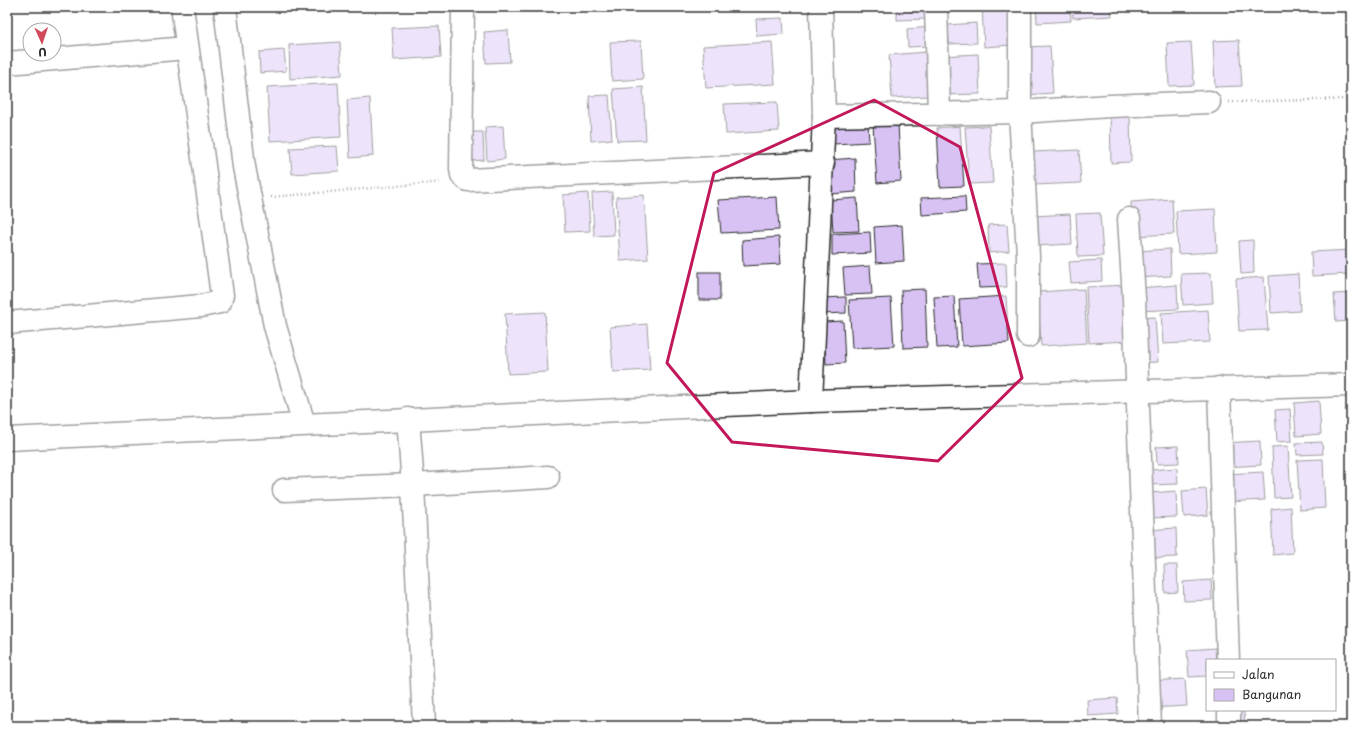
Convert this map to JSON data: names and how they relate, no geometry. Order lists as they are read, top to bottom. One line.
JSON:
{"legend":["Jalan","Bangunan"],"north":"bottom"}
